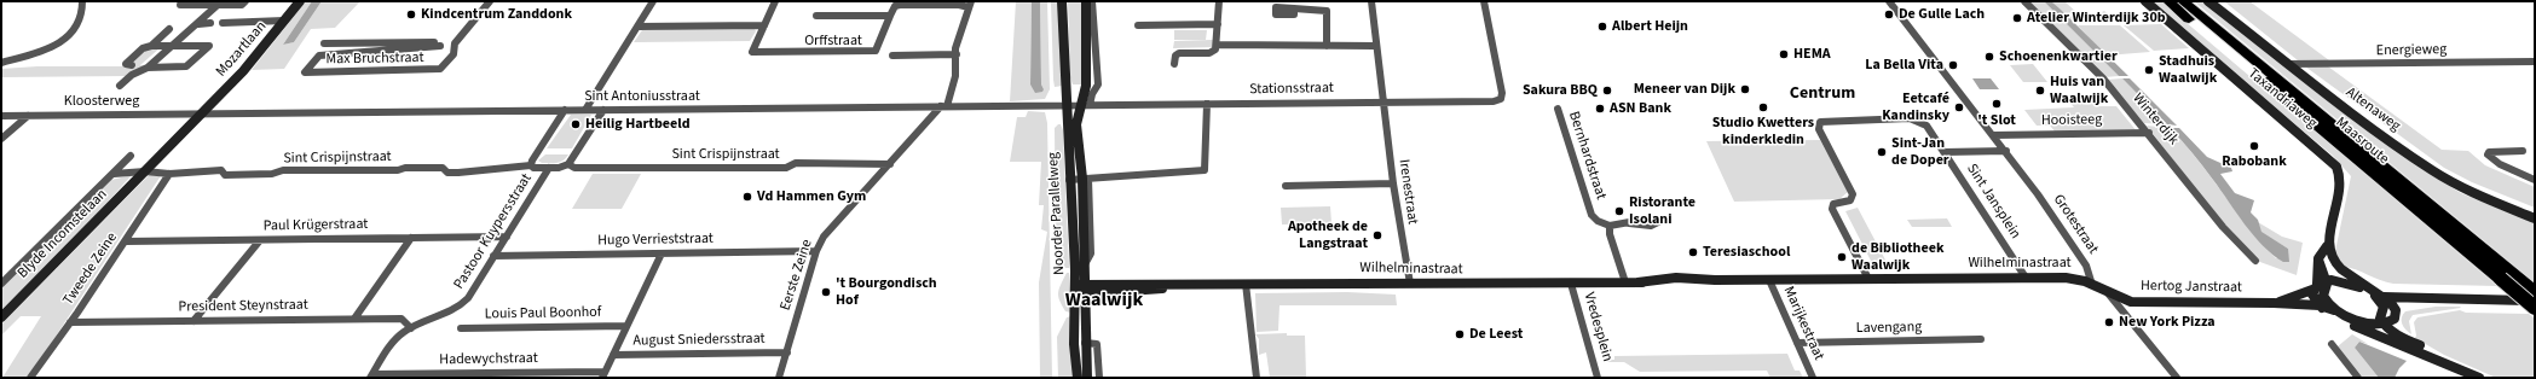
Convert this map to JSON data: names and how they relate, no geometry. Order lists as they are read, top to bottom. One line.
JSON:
{"streets":{"highway":["Maasroute"],"main road":["Mozartlaan","Taxandriaweg","Altenaweg","Noorder Parallelweg","Blyde Incomstelaan","Wilhelminastraat","Hertog Janstraat"],"street":["Orffstraat","Energieweg","Max Bruchstraat","Stationsstraat","Sint Antoniusstraat","Kloosterweg","Winterdijk","Hooisteeg","Sint Crispijnstraat","Bernhardstraat","Irenestraat","Sint Jansplein","Grotestraat","Paul Krügerstraat","Pastoor Kuypersstraat","Hugo Verrieststraat","Tweede Zeine","Eerste Zeine","President Steynstraat","Louis Paul Boonhof","Marijkestraat","Vredesplein","Lavengang","August Sniedersstraat","Hadewychstraat"]},"crossings":[["Mozartlaan","Sint Antoniusstraat"],["Mozartlaan","Kloosterweg"],["Mozartlaan","Blyde Incomstelaan"],["Energieweg","Altenaweg"],["Stationsstraat","Sint Antoniusstraat"],["Stationsstraat","Irenestraat"],["Stationsstraat","Noorder Parallelweg"],["Sint Antoniusstraat","Kloosterweg"],["Sint Antoniusstraat","Noorder Parallelweg"],["Sint Antoniusstraat","Blyde Incomstelaan"],["Sint Antoniusstraat","Eerste Zeine"],["Taxandriaweg","Hertog Janstraat"],["Kloosterweg","Blyde Incomstelaan"],["Winterdijk","Hooisteeg"],["Hooisteeg","Grotestraat"],["Sint Crispijnstraat","Pastoor Kuypersstraat"],["Sint Crispijnstraat","Blyde Incomstelaan"],["Sint Crispijnstraat","Tweede Zeine"],["Sint Crispijnstraat","Eerste Zeine"],["Irenestraat","Wilhelminastraat"],["Sint Jansplein","Wilhelminastraat"],["Noorder Parallelweg","Wilhelminastraat"],["Grotestraat","Wilhelminastraat"],["Paul Krügerstraat","Pastoor Kuypersstraat"],["Paul Krügerstraat","Tweede Zeine"],["Pastoor Kuypersstraat","Hugo Verrieststraat"],["Pastoor Kuypersstraat","President Steynstraat"],["Pastoor Kuypersstraat","Hadewychstraat"],["Hugo Verrieststraat","Eerste Zeine"],["Wilhelminastraat","Marijkestraat"],["Wilhelminastraat","Vredesplein"],["Tweede Zeine","President Steynstraat"],["Eerste Zeine","August Sniedersstraat"],["Marijkestraat","Lavengang"]],"districts":["Centrum","Waalwijk"],"places":["Kindcentrum Zanddonk","De Gulle Lach","Atelier Winterdijk 30b","Albert Heijn","HEMA","Schoenenkwartier","La Bella Vita","Stadhuis Waalwijk","Meneer van Dijk","Sakura BBQ","Huis van Waalwijk","'t Slot","Studio Kwetters kinderkledin","Eetcafé Kandinsky","ASN Bank","Heilig Hartbeeld","Rabobank","Sint-Jan de Doper","Vd Hammen Gym","Ristorante Isolani","Apotheek de Langstraat","Teresiaschool","de Bibliotheek Waalwijk","'t Bourgondisch Hof","New York Pizza","De Leest"]}
